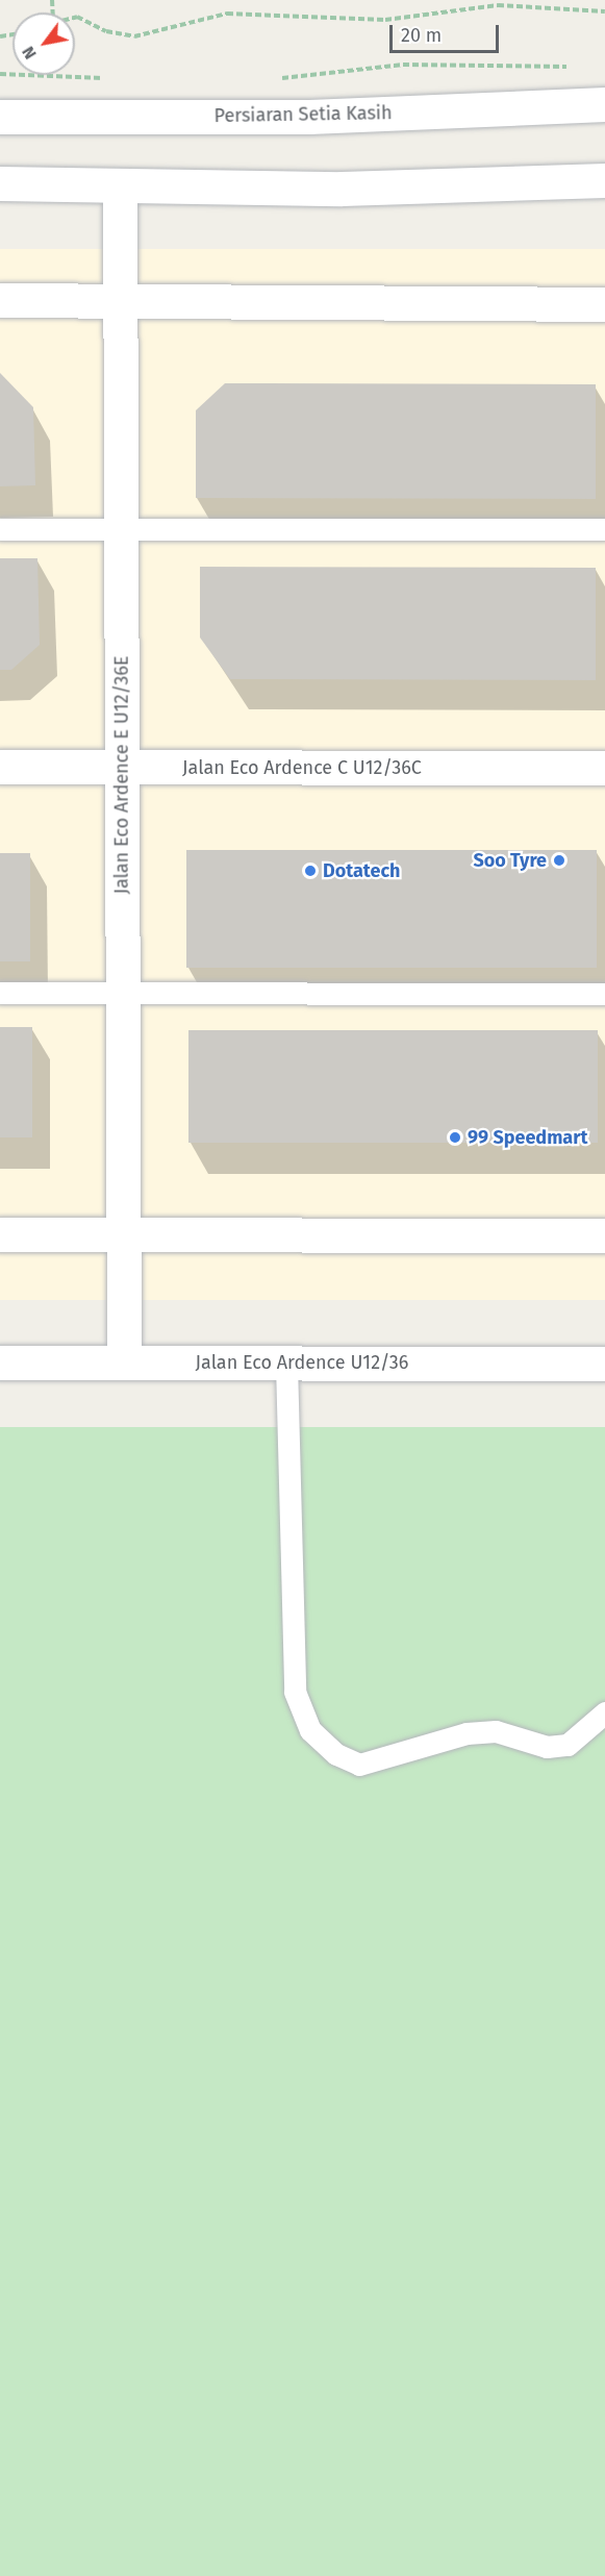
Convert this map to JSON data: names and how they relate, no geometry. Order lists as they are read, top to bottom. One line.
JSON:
{"streets":{"street":["Persiaran Setia Kasih","Jalan Eco Ardence C U12/36C","Jalan Eco Ardence E U12/36E","Jalan Eco Ardence U12/36"]},"crossings":[["Jalan Eco Ardence C U12/36C","Jalan Eco Ardence E U12/36E"],["Jalan Eco Ardence E U12/36E","Jalan Eco Ardence U12/36"]],"places":["Soo Tyre","Dotatech","99 Speedmart"],"scale_bar":"20 m","north":"bottom left"}
